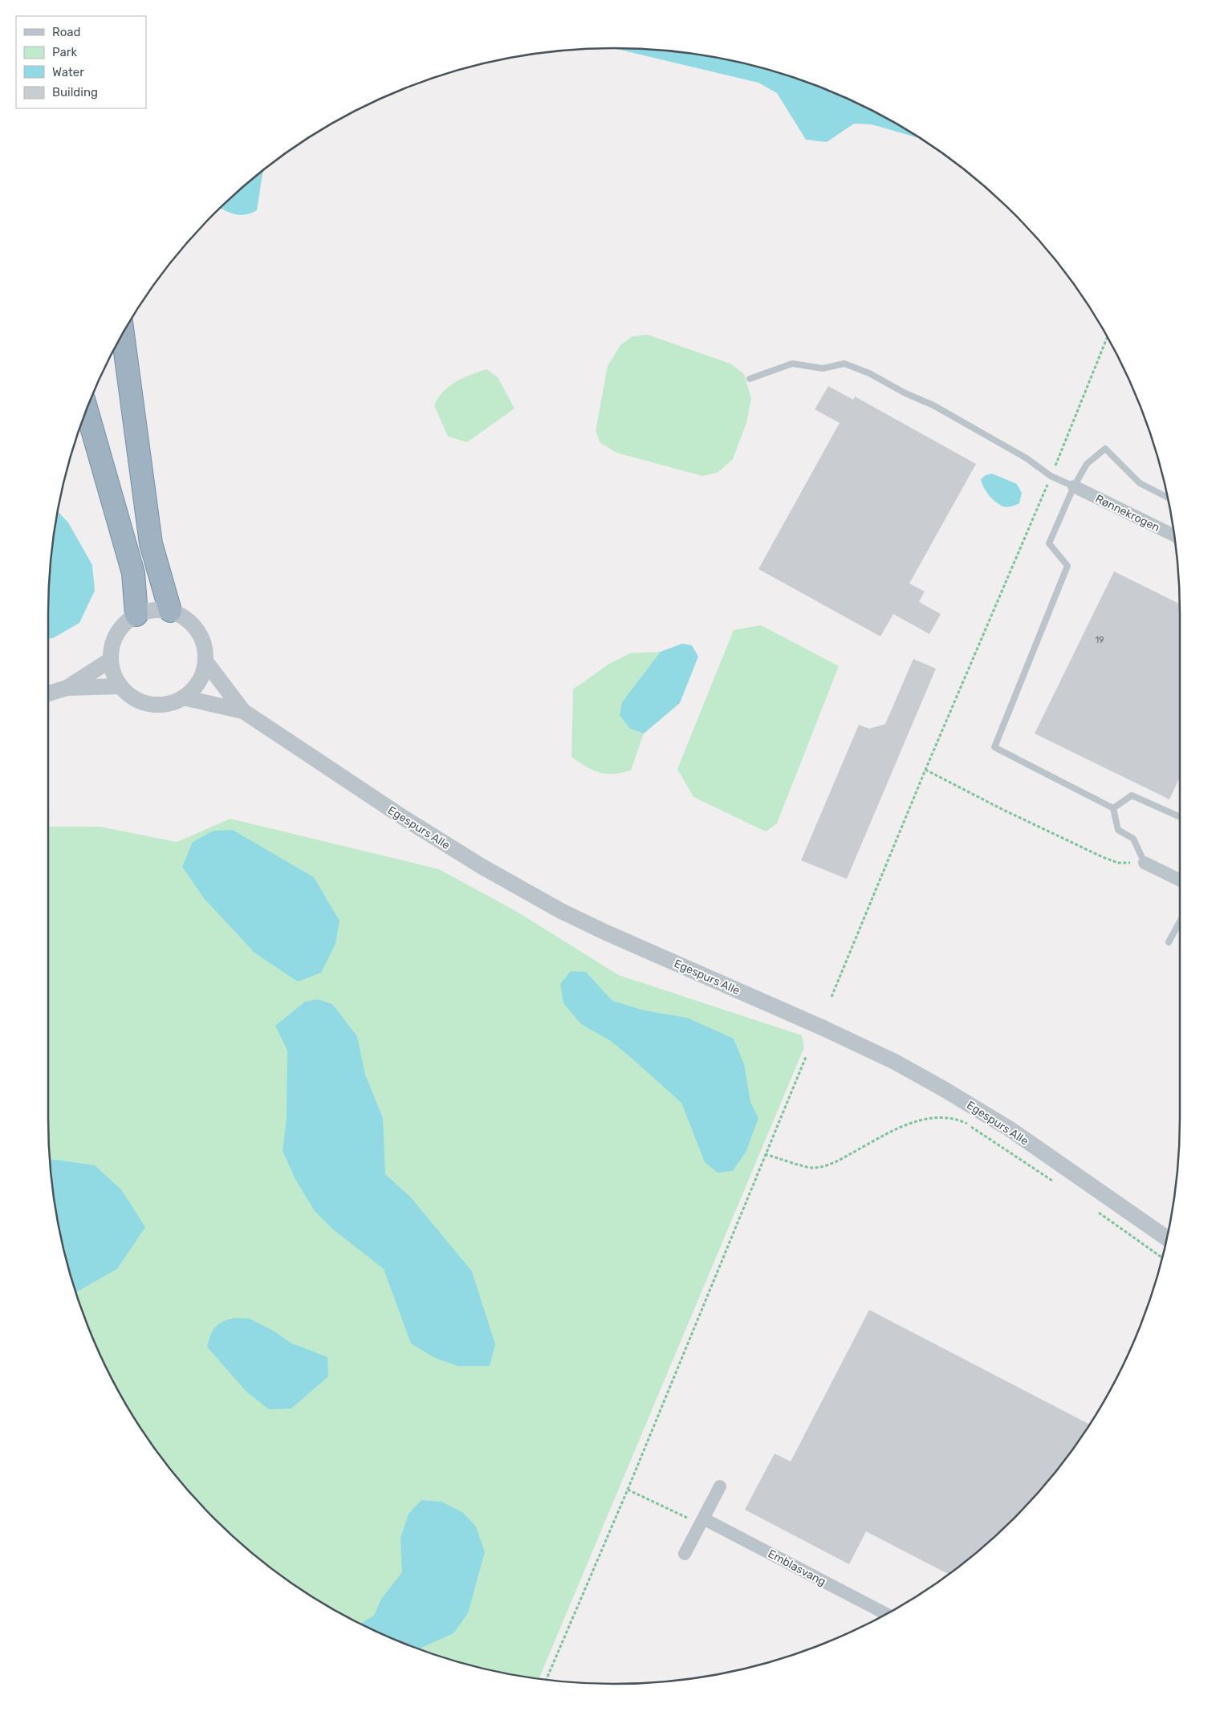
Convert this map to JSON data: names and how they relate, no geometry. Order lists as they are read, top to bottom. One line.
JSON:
{"streets":{"street":["Rønnekrogen","Egespurs Alle","Emblasvang"]},"house_numbers":["19"],"legend":["Road","Park","Water","Building"]}
